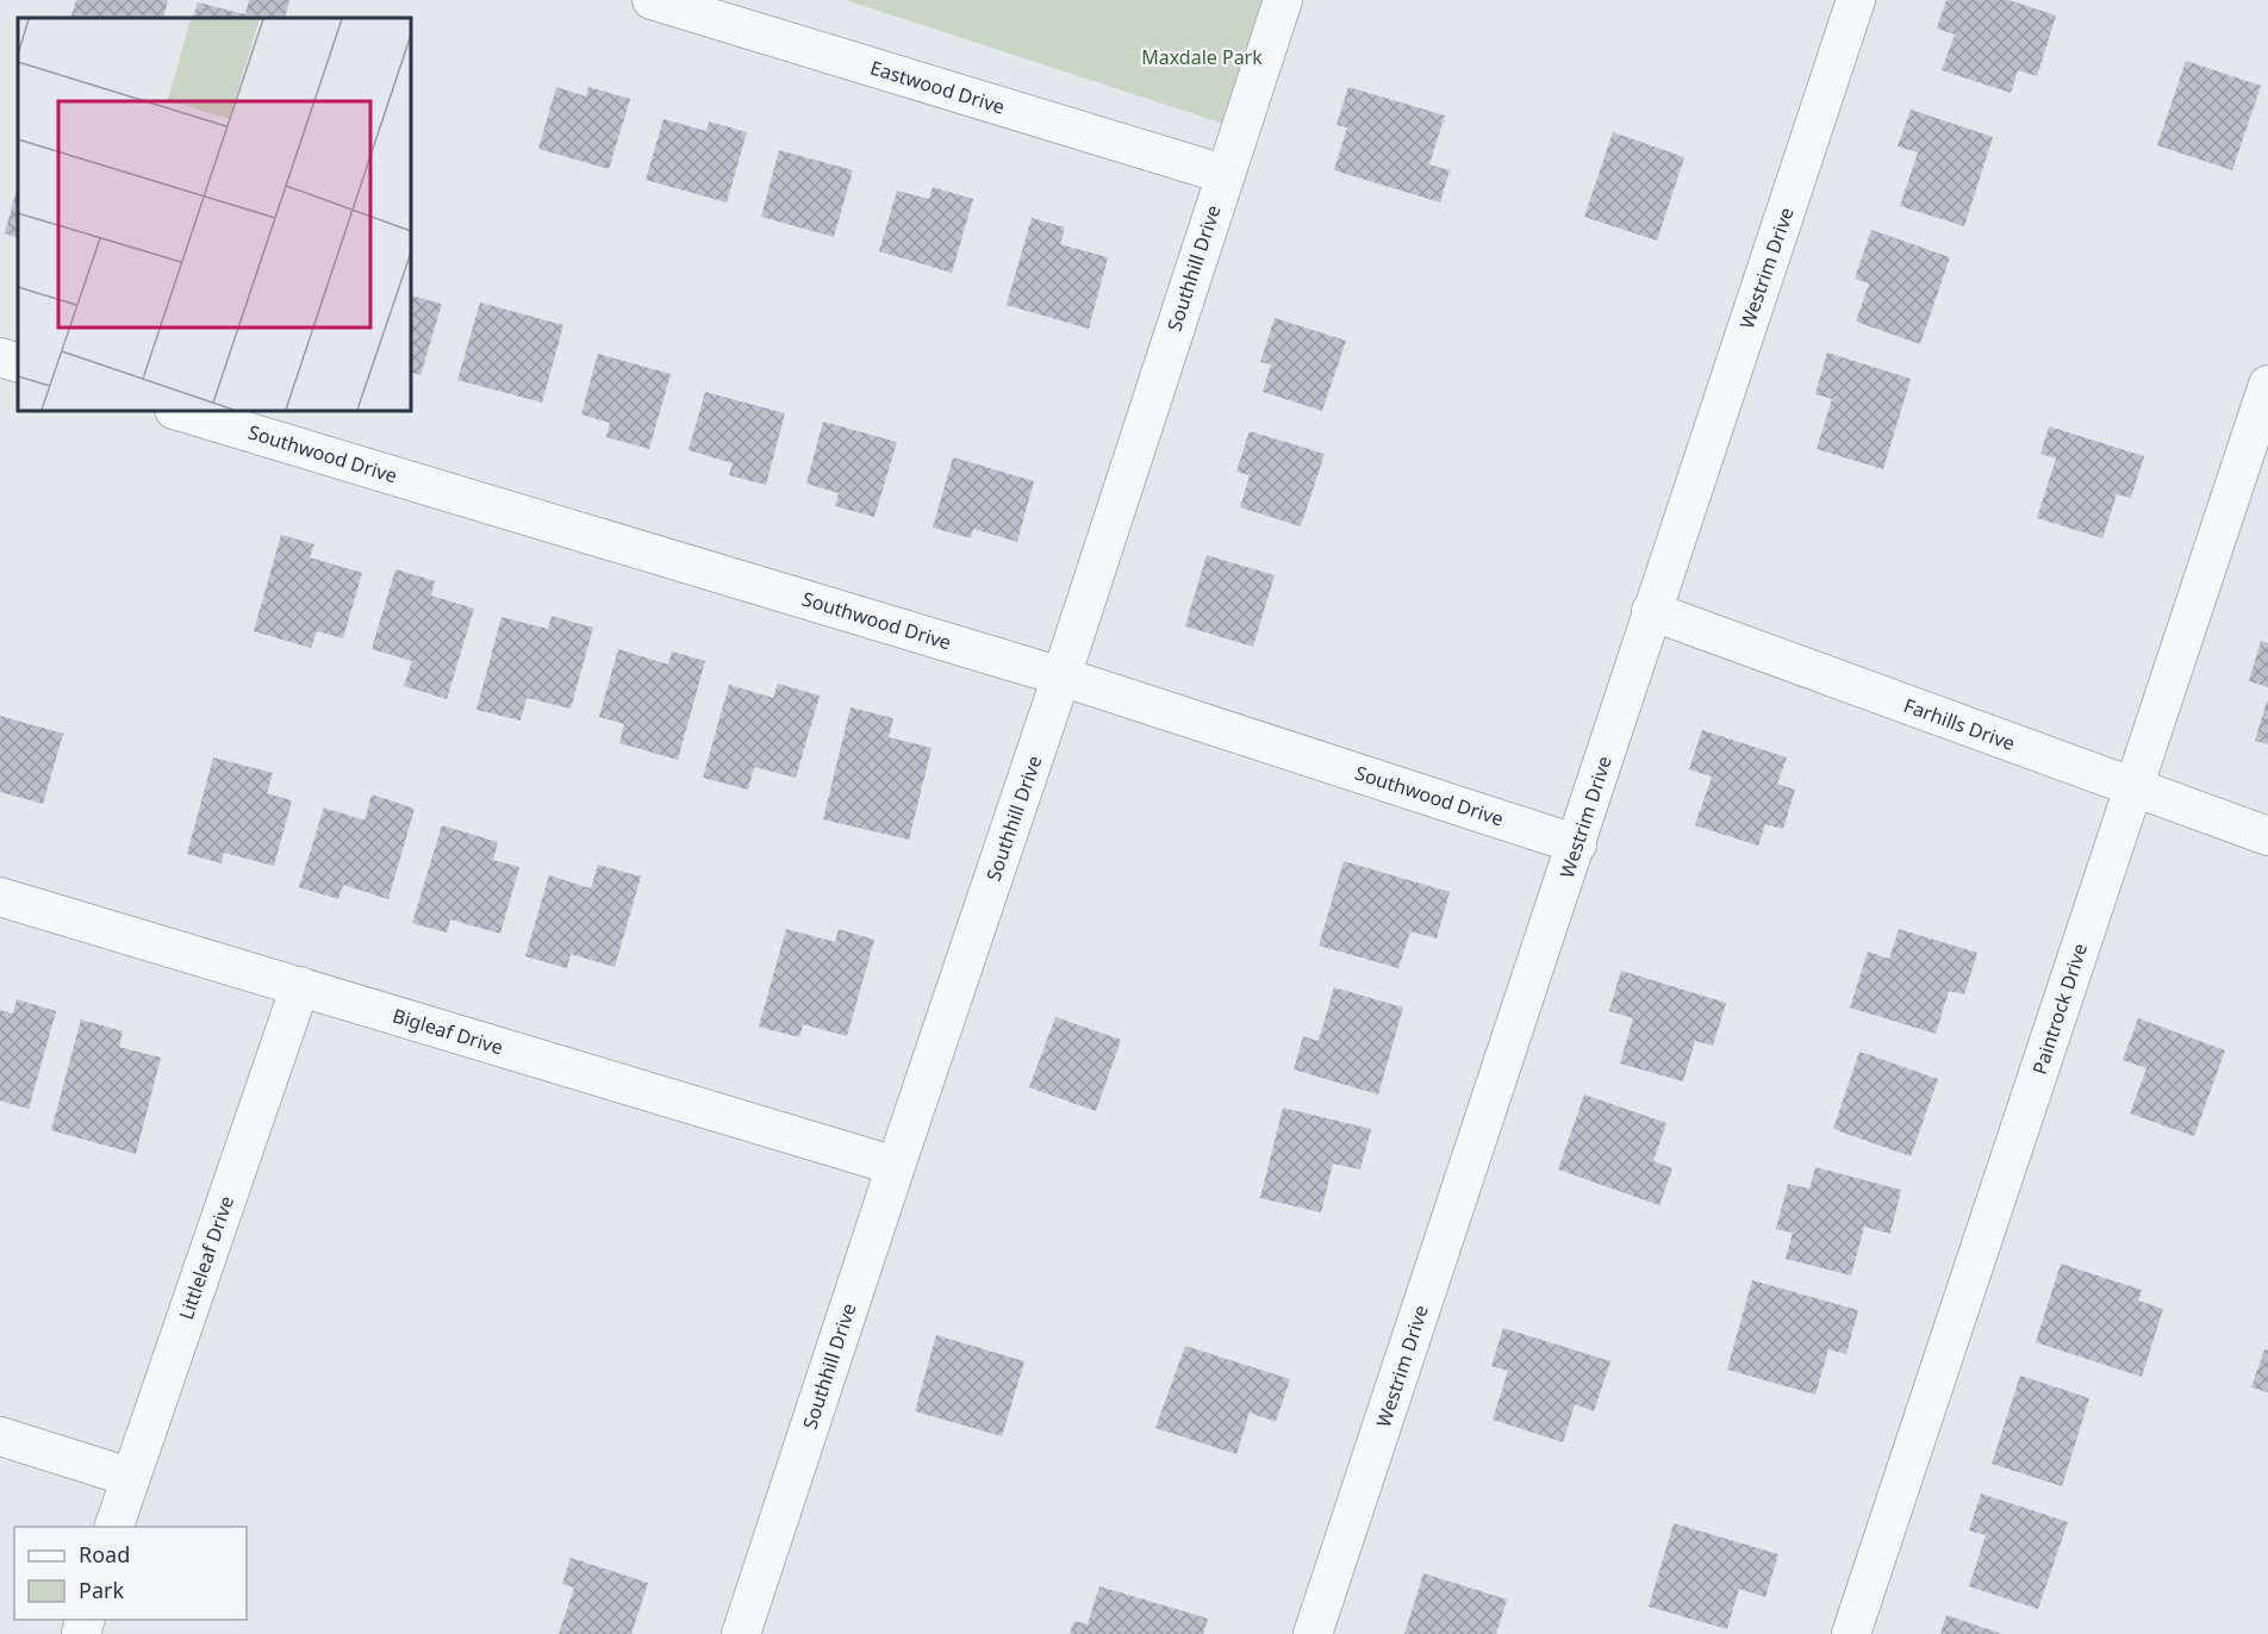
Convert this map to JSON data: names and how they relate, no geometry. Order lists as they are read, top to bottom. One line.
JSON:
{"streets":{"street":["Eastwood Drive","Southhill Drive","Westrim Drive","Southwood Drive","Farhills Drive","Paintrock Drive","Bigleaf Drive","Littleleaf Drive"]},"crossings":[["Eastwood Drive","Southhill Drive"],["Southhill Drive","Southwood Drive"],["Southhill Drive","Bigleaf Drive"],["Westrim Drive","Southwood Drive"],["Westrim Drive","Farhills Drive"],["Farhills Drive","Paintrock Drive"],["Bigleaf Drive","Littleleaf Drive"]],"parks":["Maxdale Park"],"legend":["Road","Park"]}
